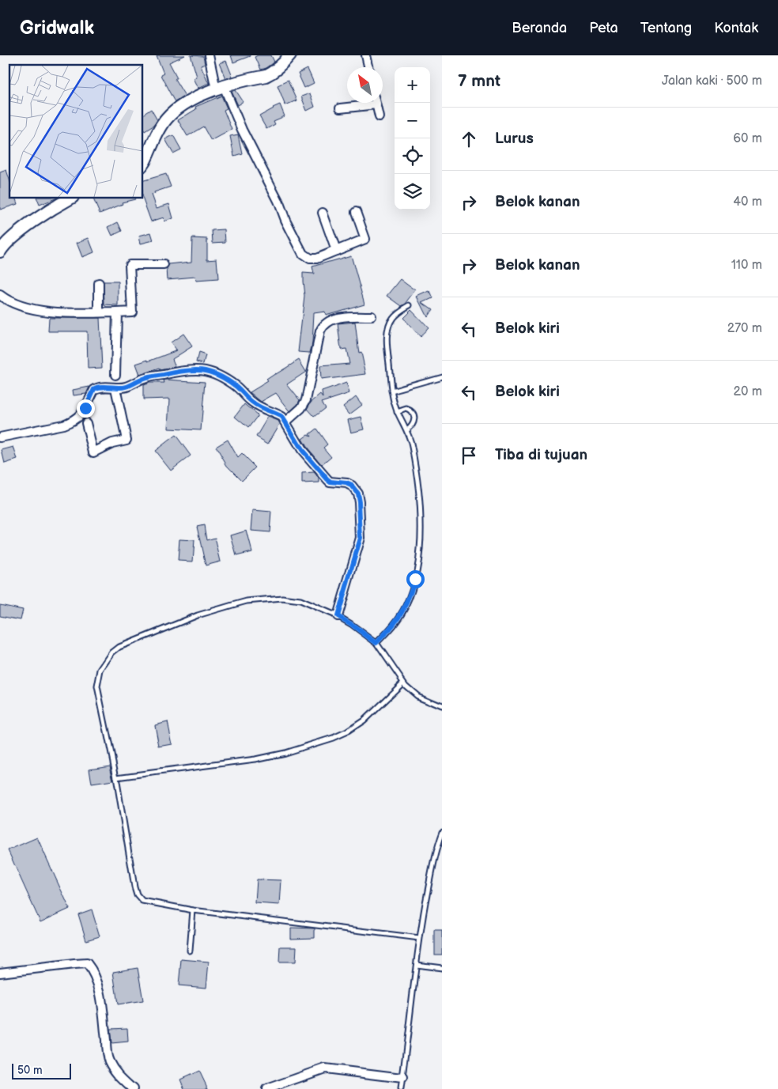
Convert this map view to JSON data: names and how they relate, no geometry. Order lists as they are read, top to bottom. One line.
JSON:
{"scale_bar":"50 m","north":"top left","page":{"header":"Gridwalk","nav":["Beranda","Peta","Tentang","Kontak"],"heading":["7 mnt","Jalan kaki · 500 m"],"map_buttons":["+","−"],"list":[["Lurus","60 m"],["Belok kanan","40 m"],["Belok kanan","110 m"],["Belok kiri","270 m"],["Belok kiri","20 m"],"Tiba di tujuan"],"scale":"50 m"}}
